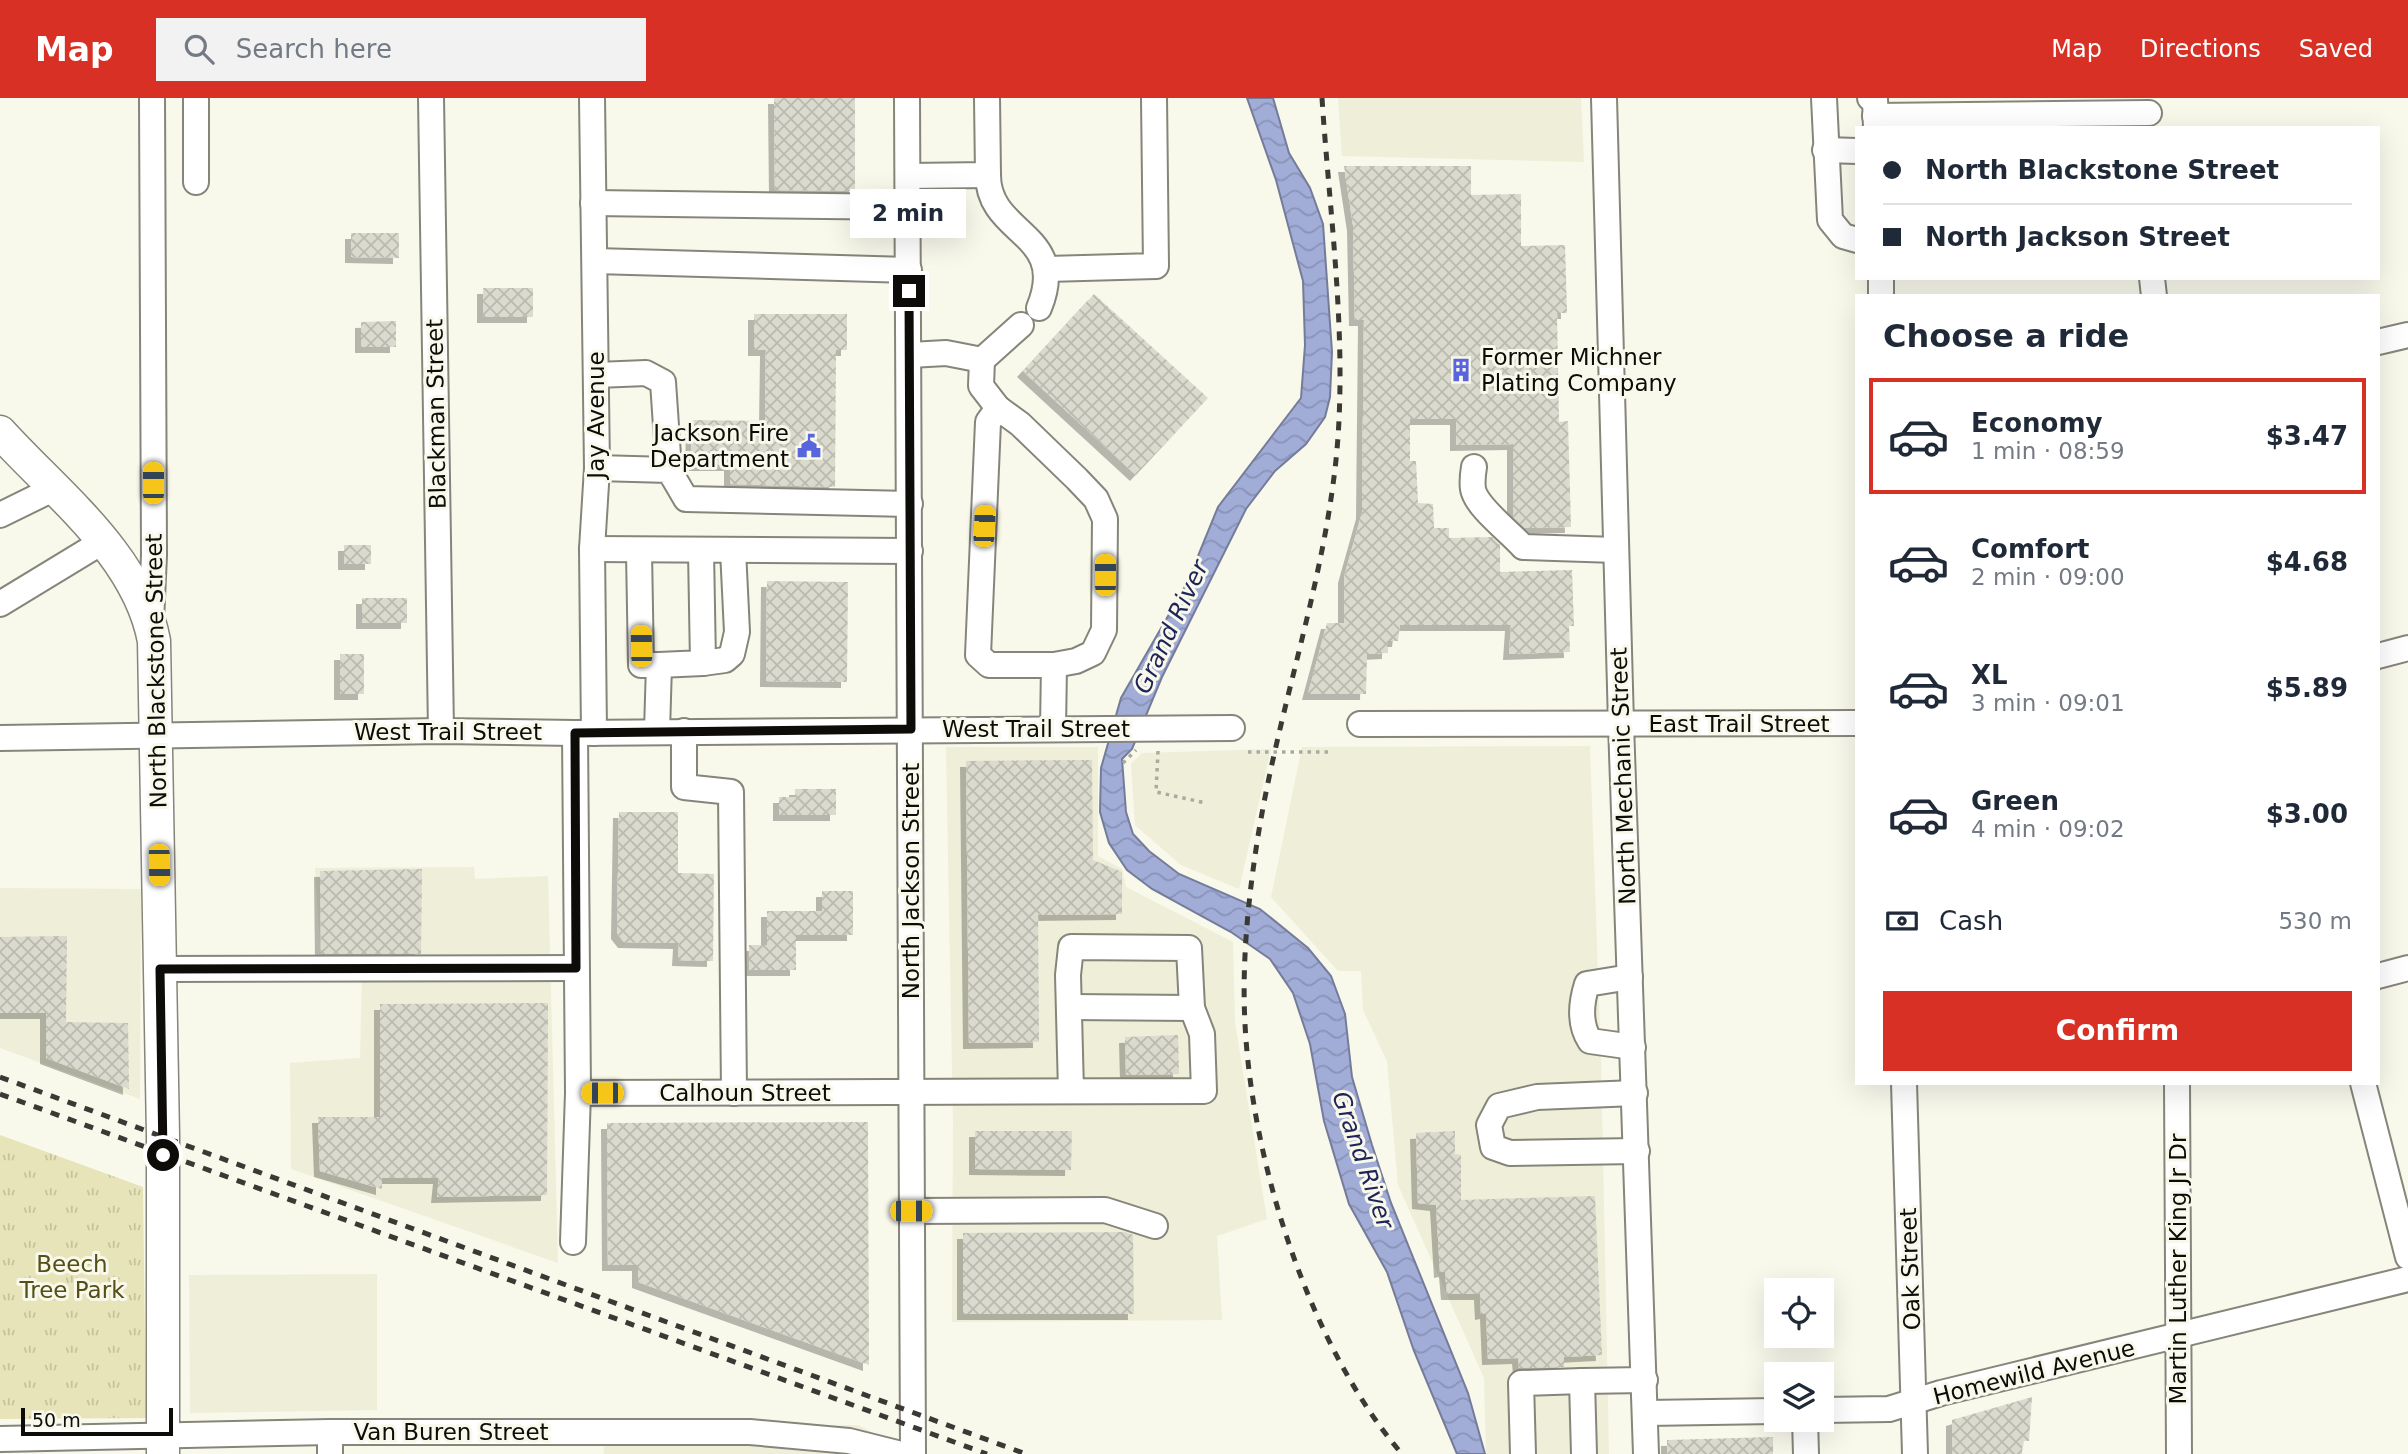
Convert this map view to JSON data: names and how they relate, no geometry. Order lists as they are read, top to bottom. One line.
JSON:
{"streets":{"main road":["North Blackstone Street"],"street":["Blackman Street","Jay Avenue","East Trail Street","West Trail Street","North Mechanic Street","North Jackson Street","Calhoun Street","Oak Street","Martin Luther King Jr Dr","Homewild Avenue","Van Buren Street"]},"crossings":[["Blackman Street","West Trail Street"],["Jay Avenue","West Trail Street"],["Jay Avenue","Calhoun Street"],["North Blackstone Street","West Trail Street"],["North Blackstone Street","Van Buren Street"],["East Trail Street","North Mechanic Street"],["West Trail Street","North Jackson Street"],["North Jackson Street","Calhoun Street"],["Oak Street","Homewild Avenue"],["Martin Luther King Jr Dr","Homewild Avenue"]],"water":["Grand River"],"parks":["Beech Tree Park"],"places":{"building":["Former Michner Plating Company"],"public building":["Jackson Fire Department"]},"scale_bar":"50 m","page":{"header":"Map","search":"Search here","nav":["Map","Directions","Saved"],"banner":["North Blackstone Street","North Jackson Street"],"bubble":"2 min","heading":"Choose a ride","list":[{"name":"Economy","note":"1 min · 08:59","value":"$3.47"},{"name":"Comfort","note":"2 min · 09:00","value":"$4.68"},{"name":"XL","note":"3 min · 09:01","value":"$5.89"},{"name":"Green","note":"4 min · 09:02","value":"$3.00"}],"pay":["Cash","530 m"],"buttons":"Confirm","scale":"50 m"}}
